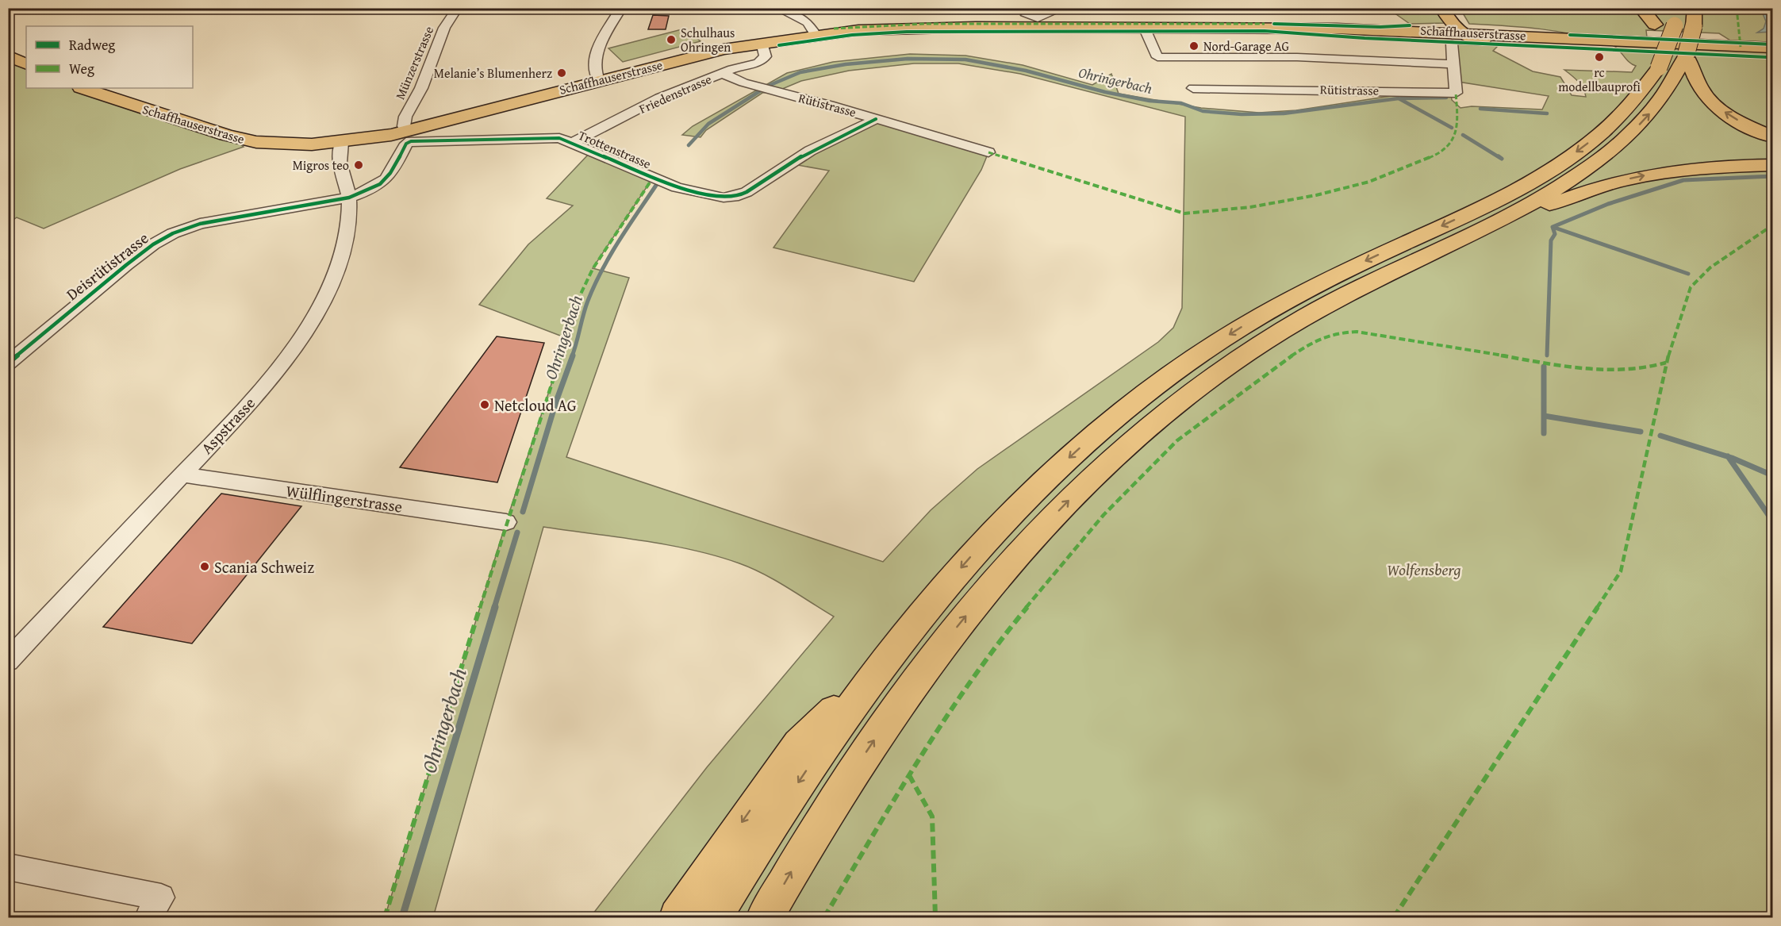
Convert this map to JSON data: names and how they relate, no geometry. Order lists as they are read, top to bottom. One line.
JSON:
{"streets":{"main road":["Schaffhauserstrasse"],"street":["Münzerstrasse","Rütistrasse","Friedenstrasse","Trottenstrasse","Deisrütistrasse","Aspstrasse","Wülflingerstrasse"]},"crossings":[["Schaffhauserstrasse","Münzerstrasse"],["Schaffhauserstrasse","Rütistrasse"],["Schaffhauserstrasse","Friedenstrasse"],["Schaffhauserstrasse","Aspstrasse"],["Rütistrasse","Friedenstrasse"],["Rütistrasse","Trottenstrasse"],["Friedenstrasse","Trottenstrasse"],["Trottenstrasse","Deisrütistrasse"],["Trottenstrasse","Aspstrasse"],["Deisrütistrasse","Aspstrasse"],["Aspstrasse","Wülflingerstrasse"]],"water":["Ohringerbach"],"parks":["Wolfensberg"],"places":["Schulhaus Ohringen","Nord-Garage AG","rc modellbauprofi","Melanie’s Blumenherz","Migros teo","Netcloud AG","Scania Schweiz"],"legend":["Radweg","Weg"]}
